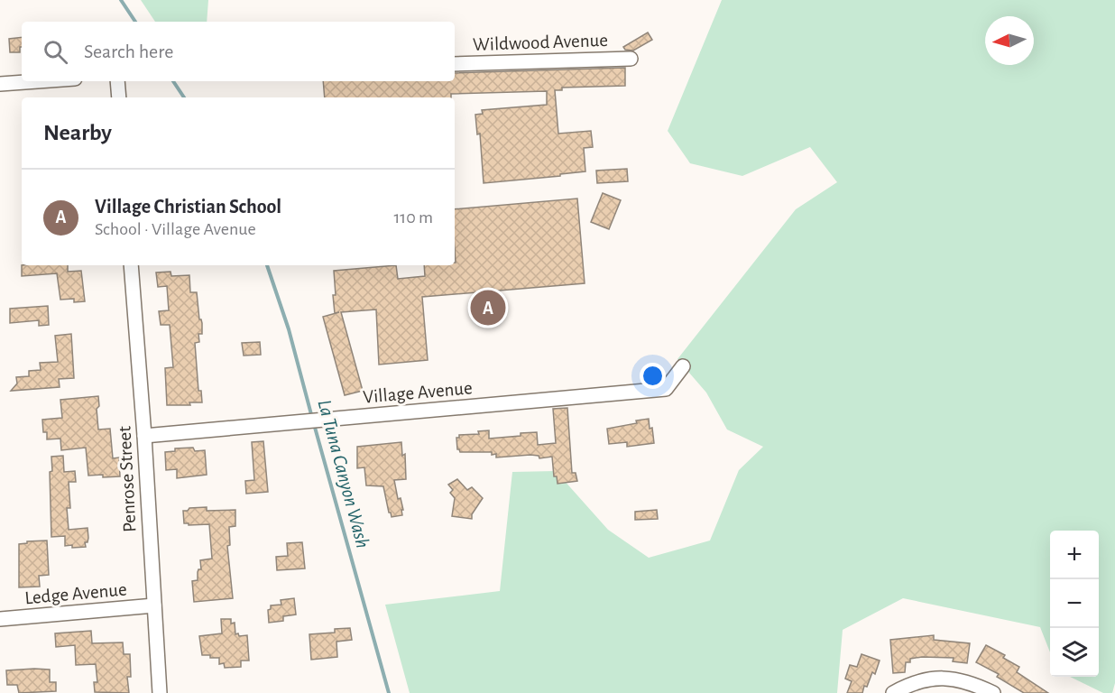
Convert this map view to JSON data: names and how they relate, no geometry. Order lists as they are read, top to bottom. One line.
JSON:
{"streets":{"street":["Wildwood Avenue","Village Avenue","Penrose Street","Ledge Avenue"]},"crossings":[["Village Avenue","Penrose Street"],["Penrose Street","Ledge Avenue"]],"water":["La Tuna Canyon Wash"],"north":"left","page":{"search":"Search here","heading":"Nearby","list":[{"mark":"A","name":"Village Christian School","note":"School · Village Avenue","value":"110 m"}],"pins":"A","map_buttons":["+","−"]}}
